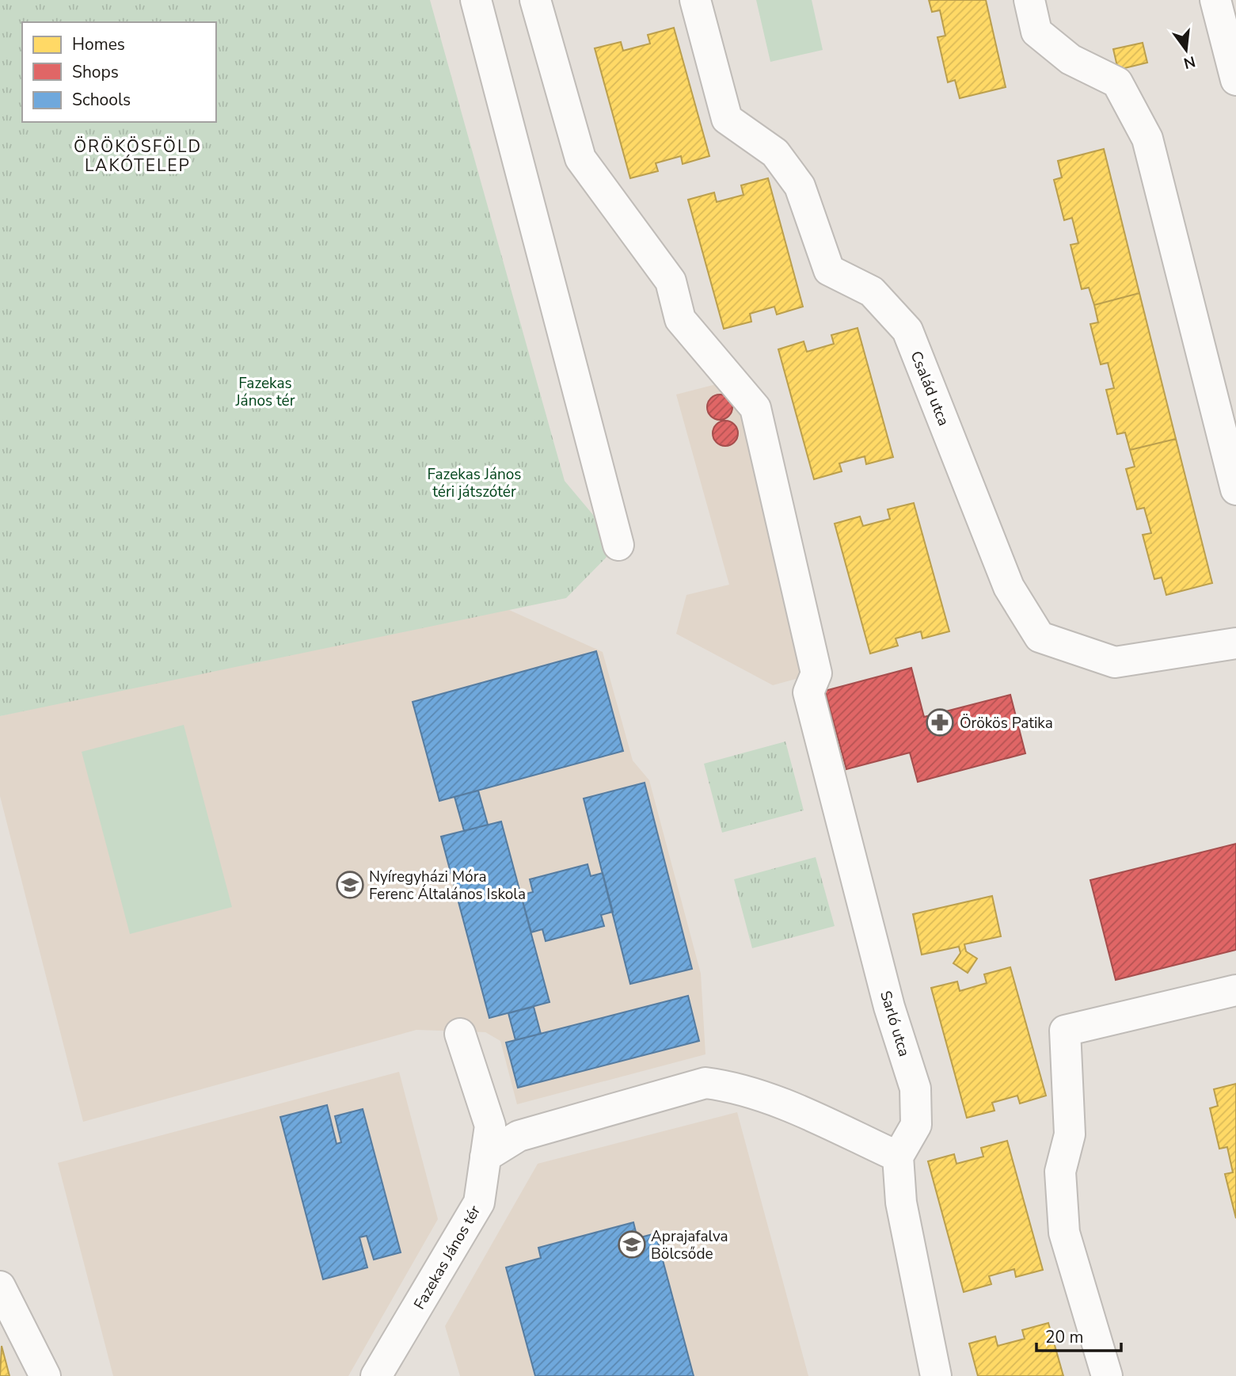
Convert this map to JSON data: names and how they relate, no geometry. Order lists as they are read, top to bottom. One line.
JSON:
{"streets":{"street":["Család utca","Sarló utca","Fazekas János tér"]},"districts":["ÖRÖKÖSFÖLD LAKÓTELEP"],"parks":["Fazekas János tér","Fazekas János téri játszótér"],"places":{"pharmacy":["Örökös Patika"],"school or university":["Nyíregyházi Móra Ferenc Általános Iskola","Aprajafalva Bölcsőde"]},"legend":["Homes","Shops","Schools"],"scale_bar":"20 m","north":"bottom"}
